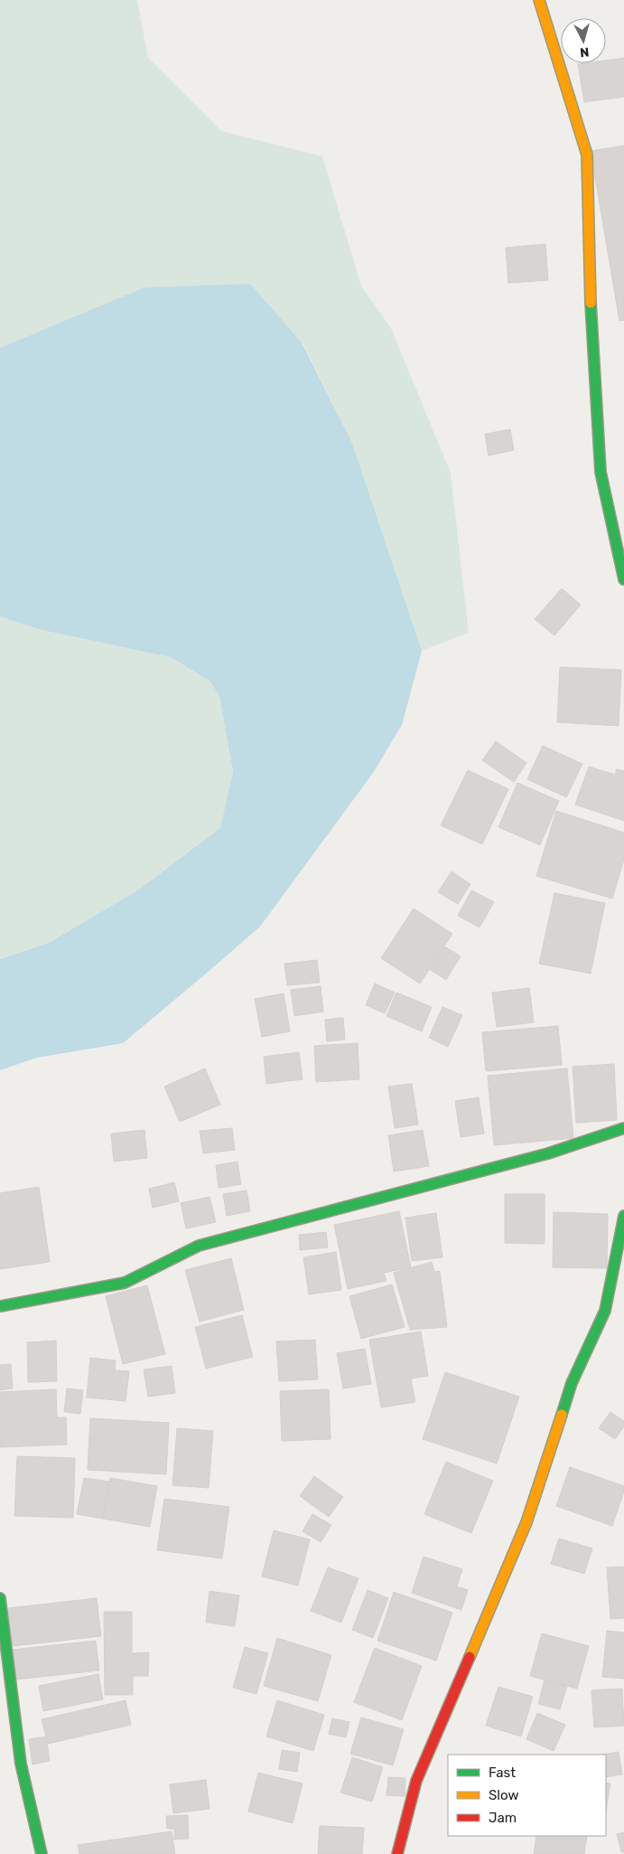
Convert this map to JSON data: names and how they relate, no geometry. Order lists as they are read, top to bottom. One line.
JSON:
{"legend":["Fast","Slow","Jam"],"north":"bottom"}
